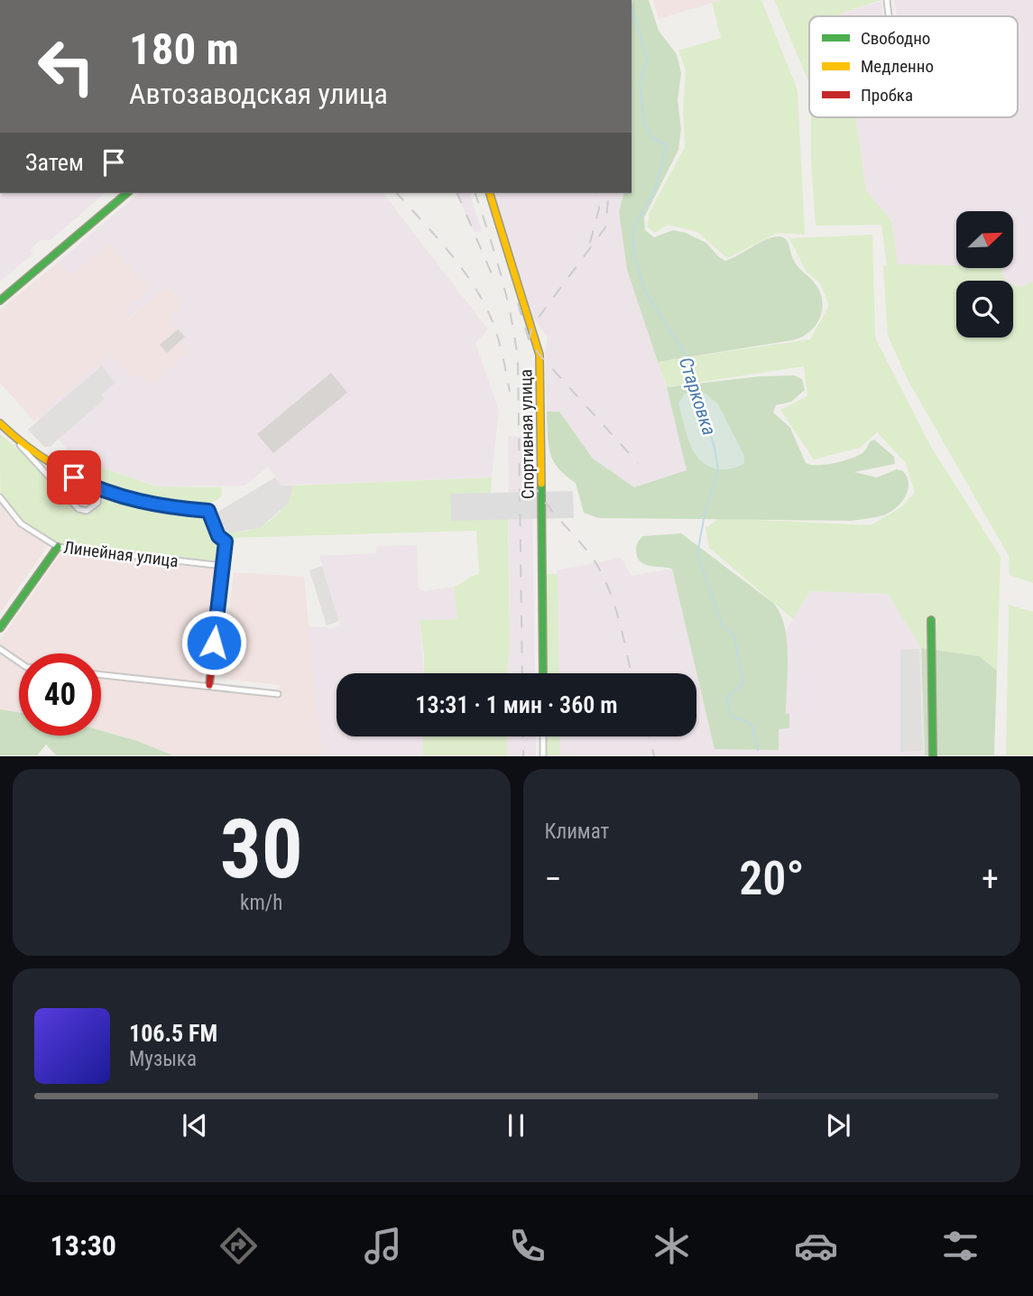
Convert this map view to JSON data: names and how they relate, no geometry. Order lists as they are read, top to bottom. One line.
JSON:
{"streets":{"street":["Спортивная улица","Линейная улица"]},"water":["Старковка"],"legend":["Свободно","Медленно","Пробка"],"north":"top right","page":{"turn":["180 m","Автозаводская улица"],"then":"Затем","limit":"40","trip":"13:31 · 1 мин · 360 m","tile":[["30","km/h"],"Климат"],"heat":["−","20°","+"],"song":["106.5 FM","Музыка"],"tabs":"13:30"}}
